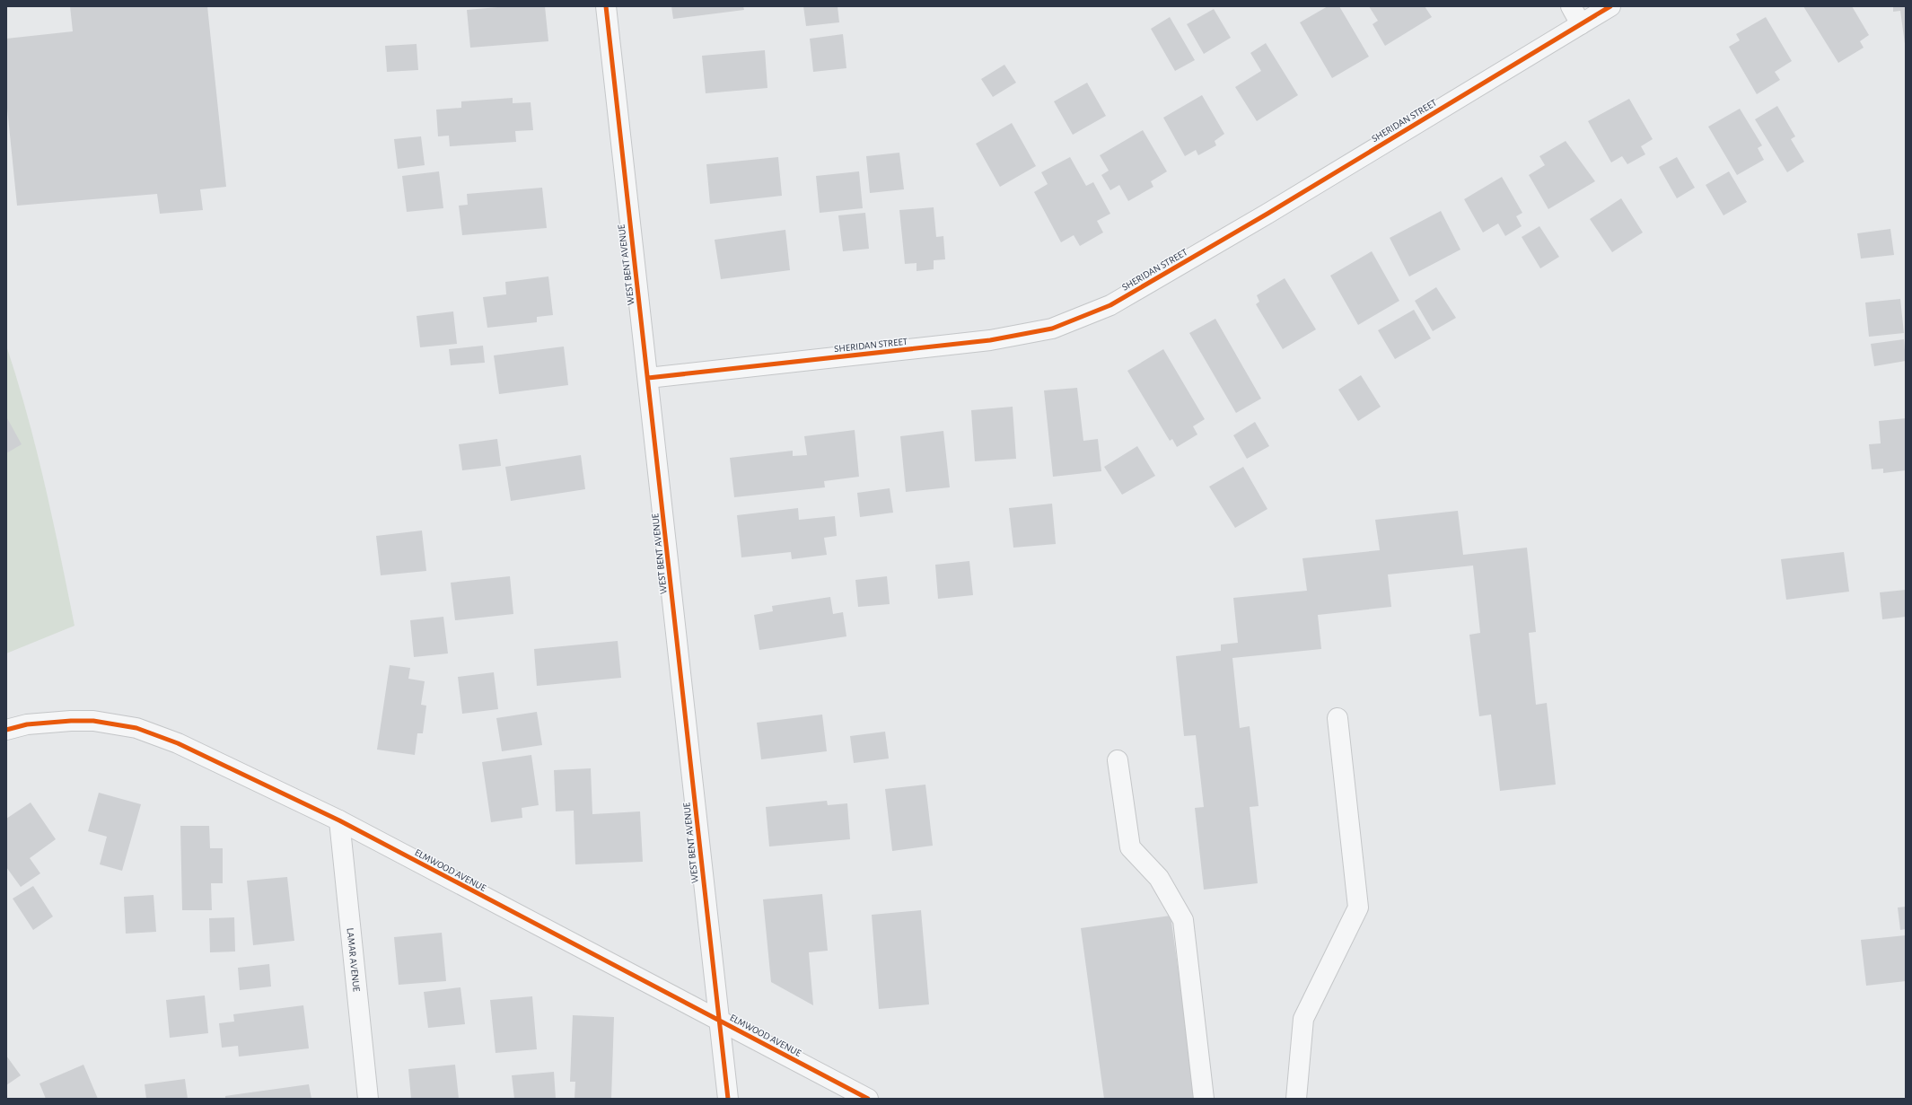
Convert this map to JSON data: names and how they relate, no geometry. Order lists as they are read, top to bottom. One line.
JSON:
{"streets":{"street":["SHERIDAN STREET","WEST BENT AVENUE","ELMWOOD AVENUE","LAMAR AVENUE"]},"crossings":[["SHERIDAN STREET","WEST BENT AVENUE"],["WEST BENT AVENUE","ELMWOOD AVENUE"],["ELMWOOD AVENUE","LAMAR AVENUE"]]}
